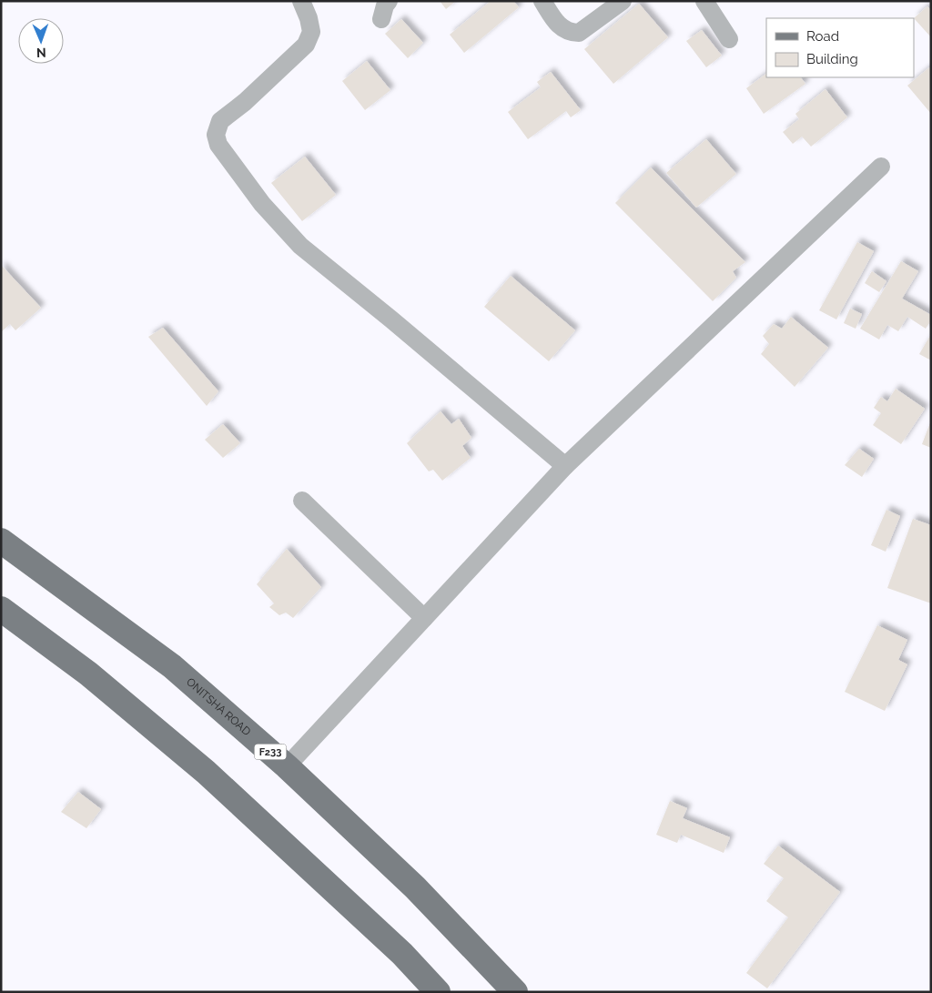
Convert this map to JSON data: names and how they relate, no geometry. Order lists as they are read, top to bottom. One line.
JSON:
{"streets":{"main road":["ONITSHA ROAD","F233"]},"legend":["Road","Building"],"north":"bottom"}
